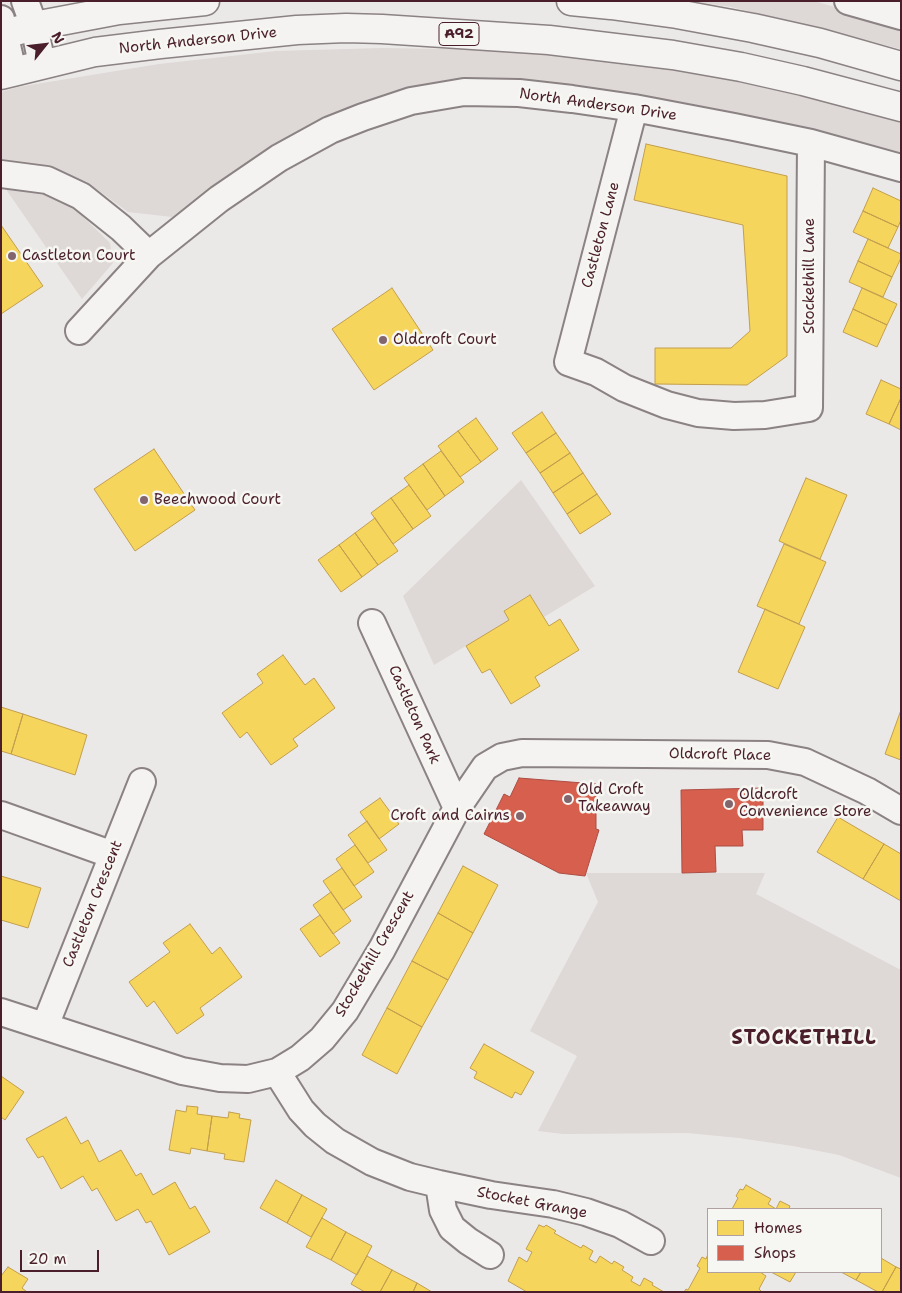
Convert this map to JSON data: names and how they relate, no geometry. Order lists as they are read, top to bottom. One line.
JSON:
{"streets":{"main road":["A92","North Anderson Drive"],"street":["Castleton Lane","Stockethill Lane","Castleton Park","Oldcroft Place","Castleton Crescent","Stockethill Crescent","Stocket Grange"]},"crossings":[["North Anderson Drive","Castleton Lane"],["North Anderson Drive","Stockethill Lane"],["Castleton Lane","Stockethill Lane"],["Castleton Park","Stockethill Crescent"],["Oldcroft Place","Stockethill Crescent"],["Castleton Crescent","Stockethill Crescent"],["Stockethill Crescent","Stocket Grange"]],"districts":["STOCKETHILL"],"places":["Castleton Court","Oldcroft Court","Beechwood Court","Old Croft Takeaway","Oldcroft Convenience Store","Croft and Cairns"],"legend":["Homes","Shops"],"scale_bar":"20 m","north":"top right"}
